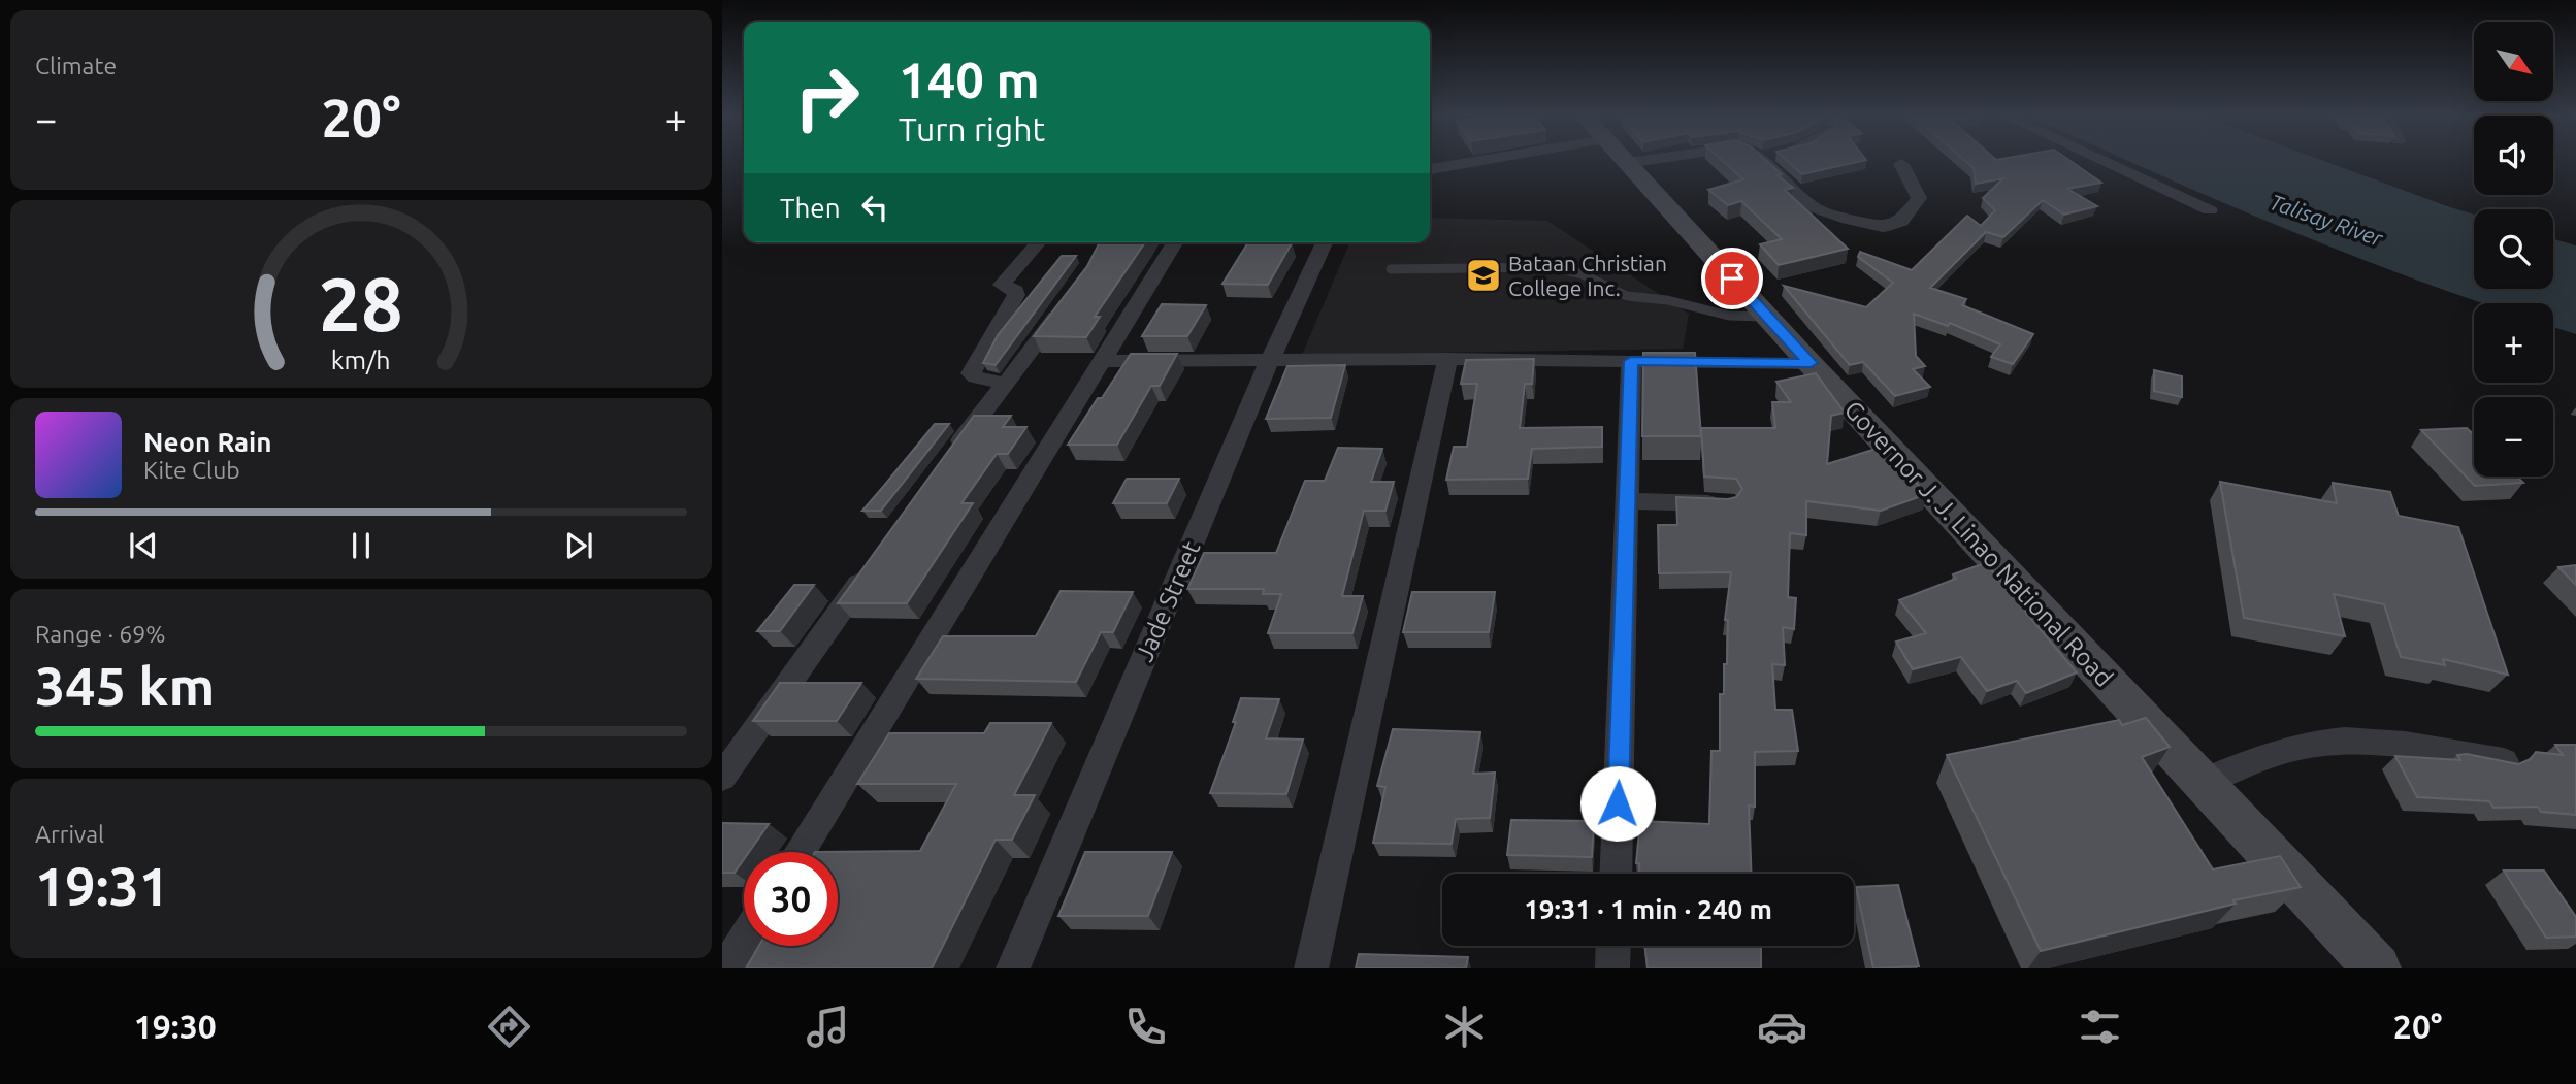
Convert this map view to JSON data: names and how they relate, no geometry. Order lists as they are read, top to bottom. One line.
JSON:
{"streets":{"main road":["Governor J. J. Linao National Road"],"street":["Jade Street"]},"water":["Talisay River"],"places":{"school or university":["Bataan Christian College Inc."]},"north":"bottom right","page":{"tile":["Climate",["Range · 69%","345 km"],["Arrival","19:31"]],"map_buttons":["+","−"],"turn":["140 m","Turn right"],"heat":["−","20°","+"],"then":"Then","song":["Neon Rain","Kite Club"],"limit":"30","trip":"19:31 · 1 min · 240 m","tabs":["19:30","20°"],"gauge":["28","km/h"]}}
